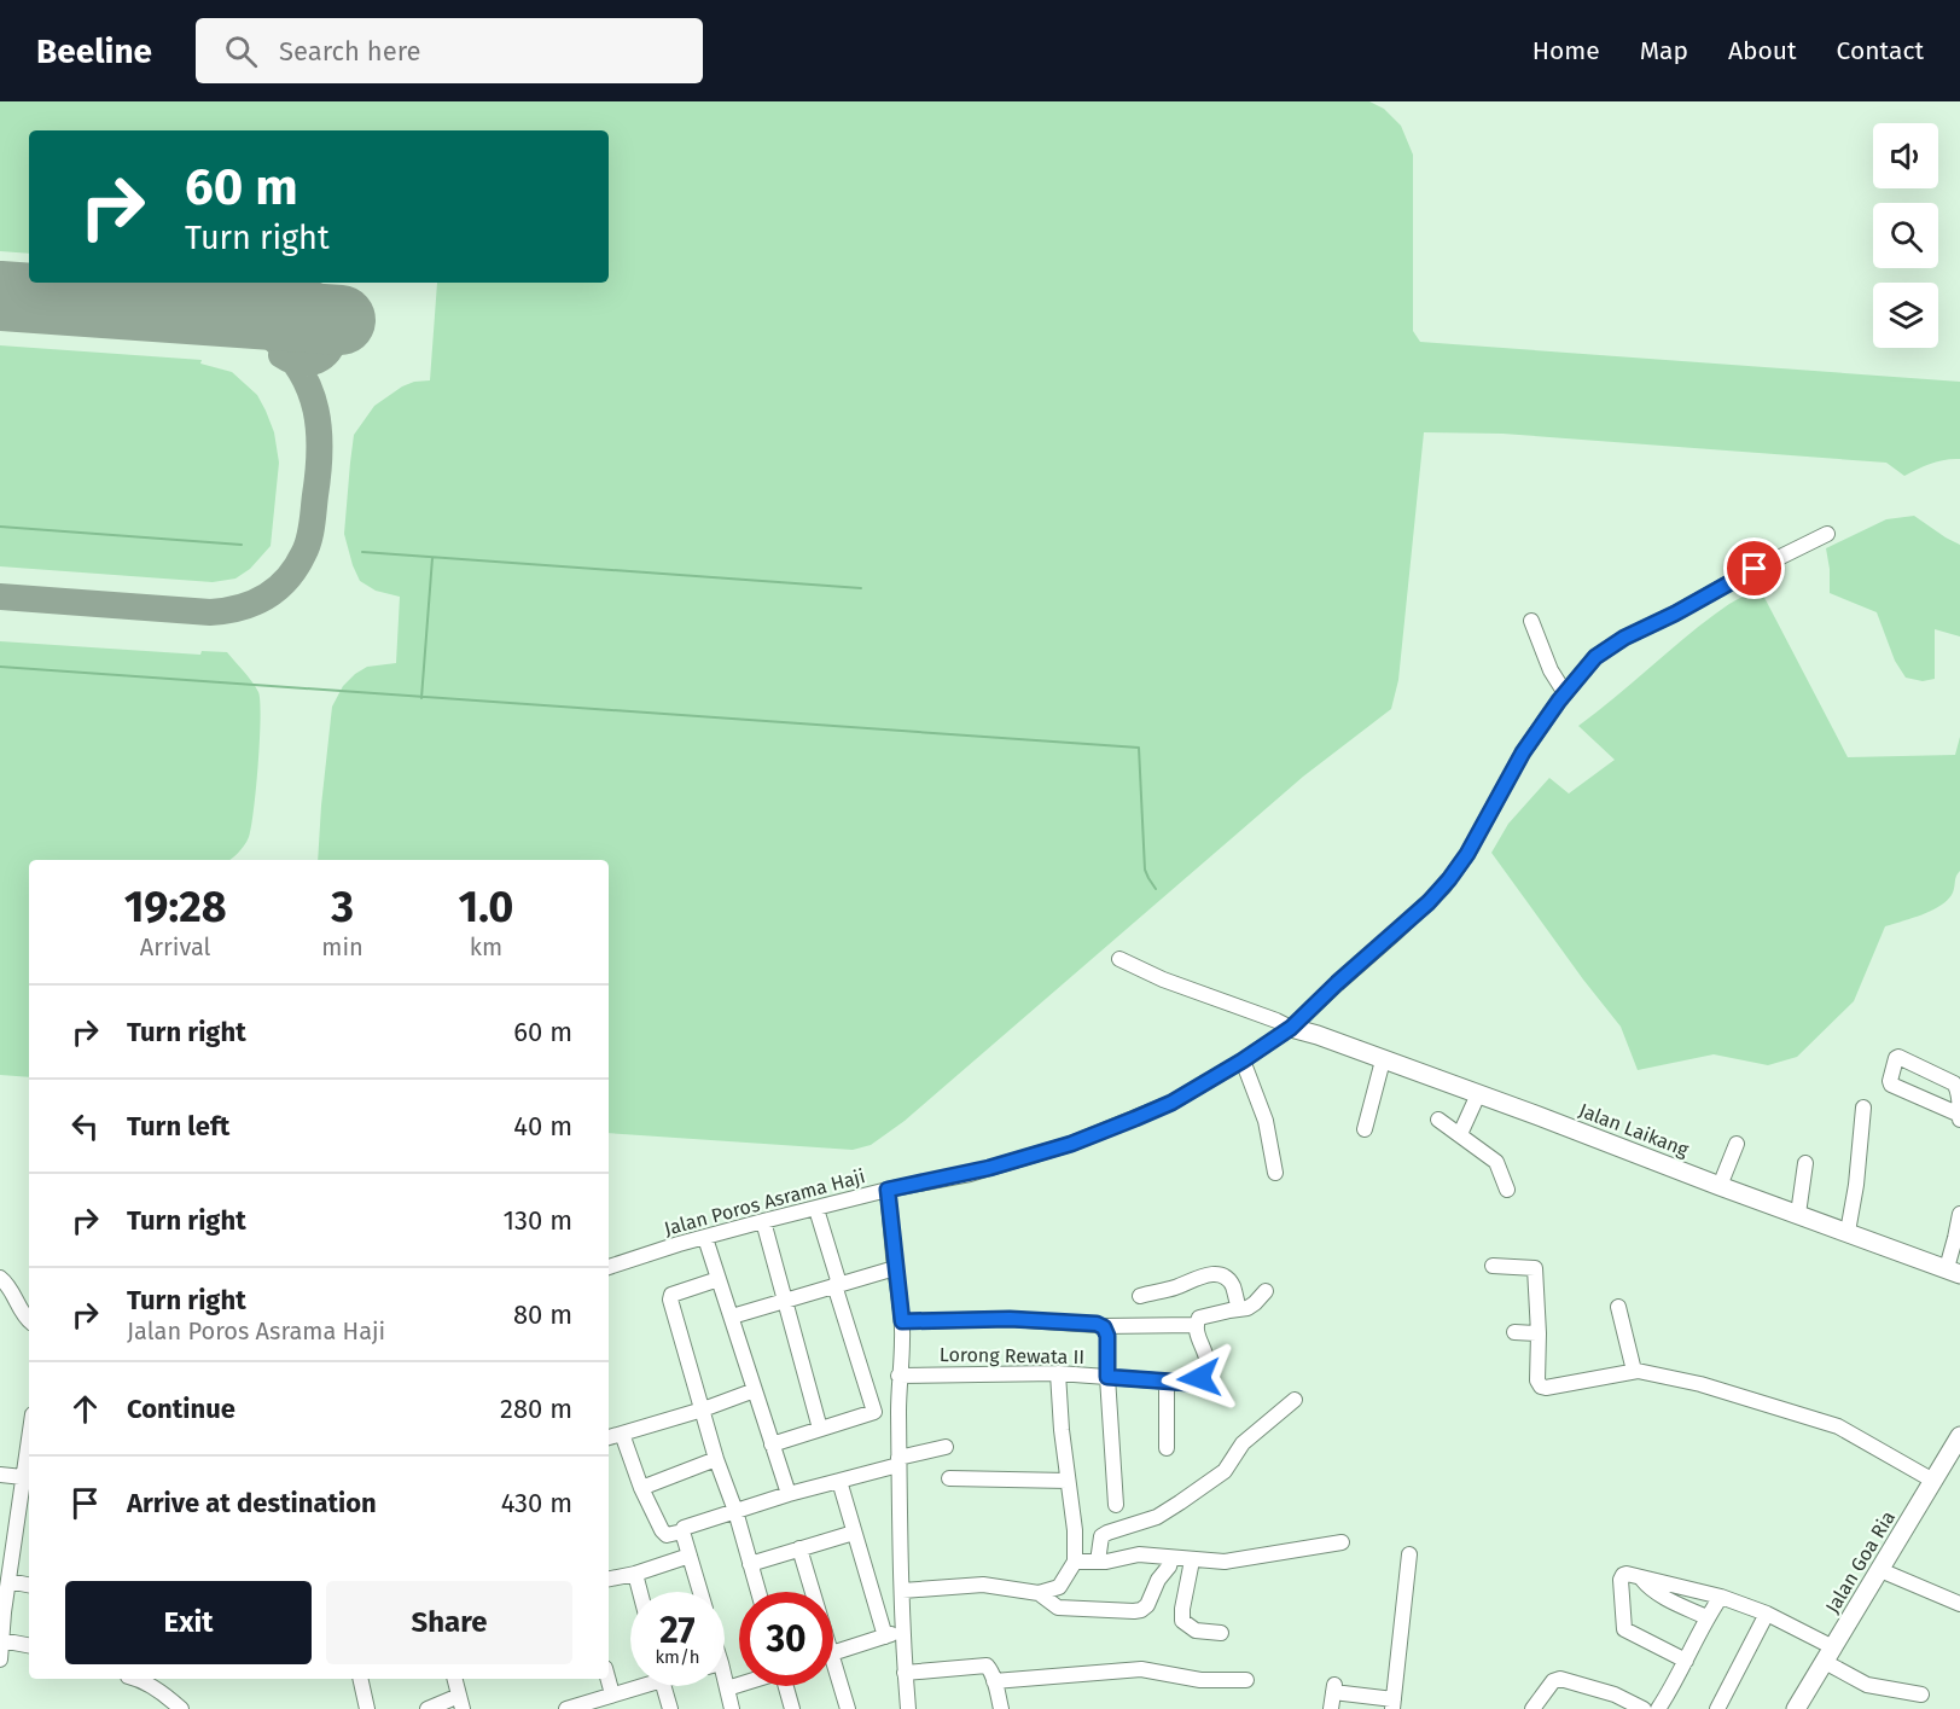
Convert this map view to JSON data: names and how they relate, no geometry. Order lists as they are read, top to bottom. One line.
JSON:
{"streets":{"main road":["Jalan Laikang","Jalan Goa Ria"],"street":["Jalan Poros Asrama Haji","Lorong Rewata II"]},"crossings":[["Jalan Laikang","Jalan Poros Asrama Haji"]],"page":{"header":"Beeline","search":"Search here","nav":["Home","Map","About","Contact"],"turn":["60 m","Turn right"],"eta":["19:28","Arrival","3","min","1.0","km"],"list":[{"name":"Turn right","value":"60 m"},{"name":"Turn left","value":"40 m"},{"name":"Turn right","value":"130 m"},{"name":"Turn right","note":"Jalan Poros Asrama Haji","value":"80 m"},{"name":"Continue","value":"280 m"},{"name":"Arrive at destination","value":"430 m"}],"buttons":["Exit","Share"],"speed":"27 km/h","limit":"30"}}
